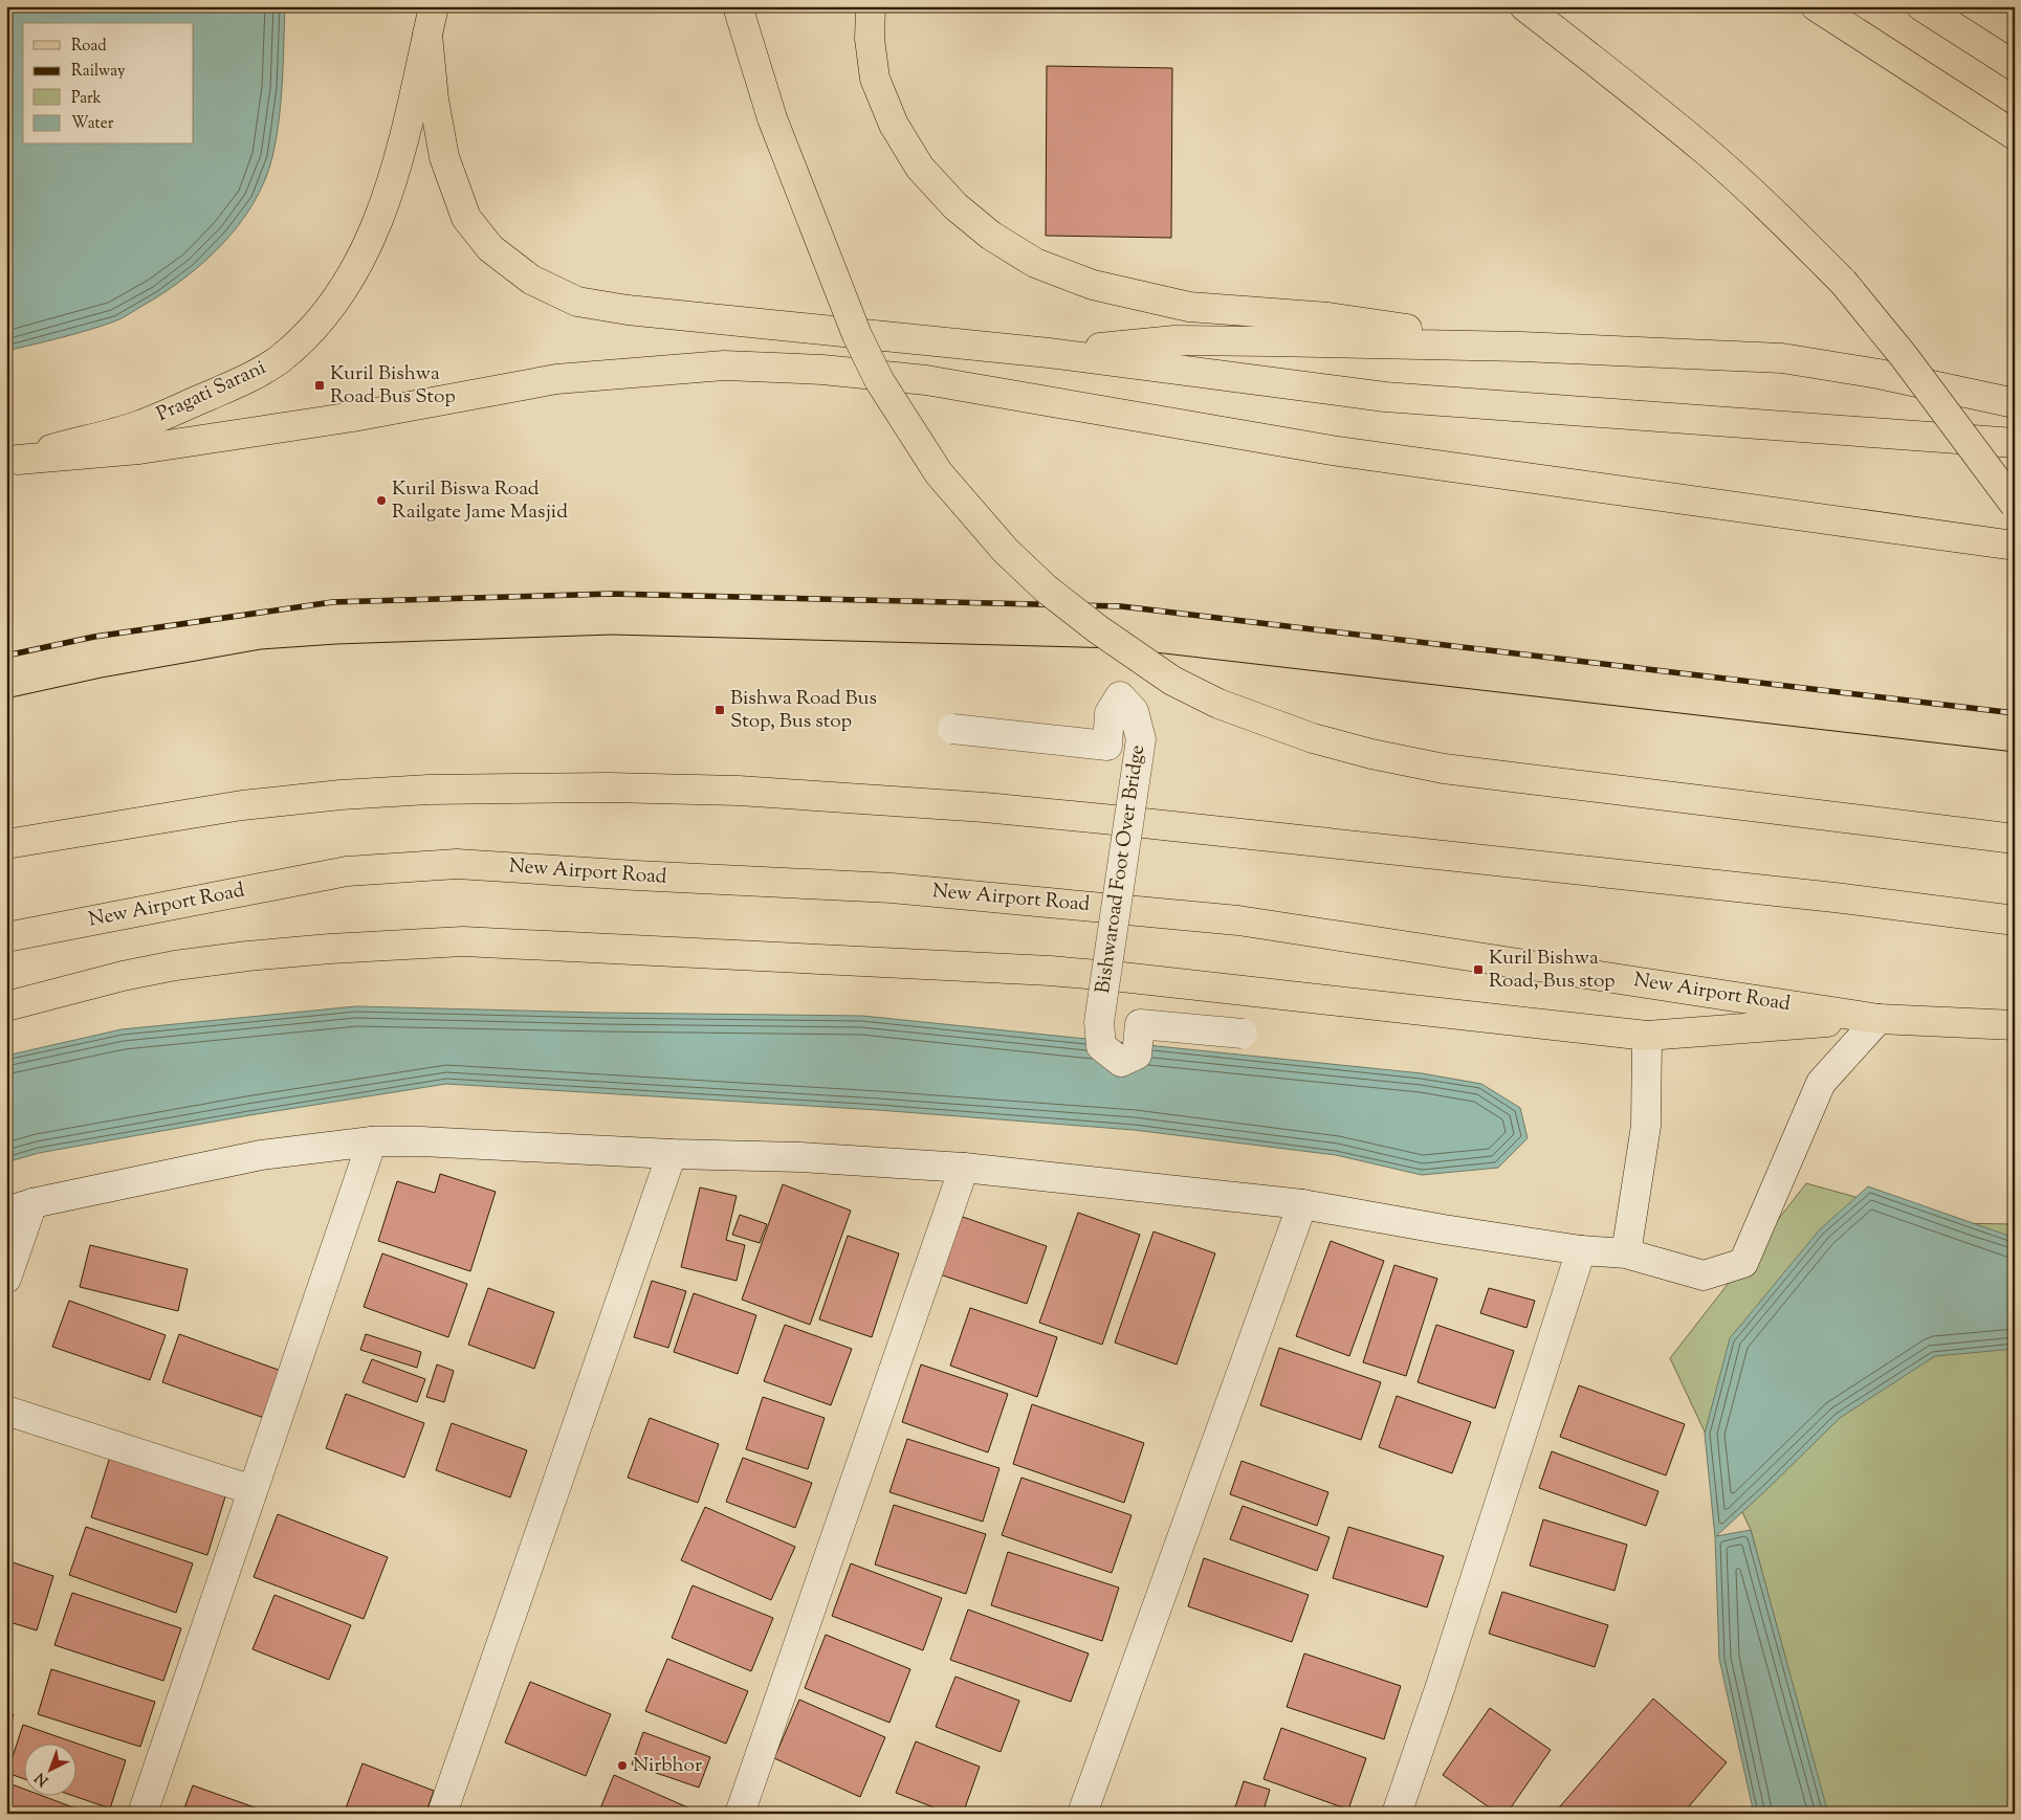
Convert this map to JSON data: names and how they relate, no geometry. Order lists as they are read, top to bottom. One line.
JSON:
{"streets":{"main road":["Pragati Sarani","New Airport Road"],"street":["Bishwaroad Foot Over Bridge"]},"places":{"transit":["Kuril Bishwa Road Bus Stop","Bishwa Road Bus Stop, Bus stop","Kuril Bishwa Road, Bus stop"],"other":["Kuril Biswa Road Railgate Jame Masjid","Nirbhor"]},"legend":["Road","Railway","Park","Water"],"north":"bottom left"}
